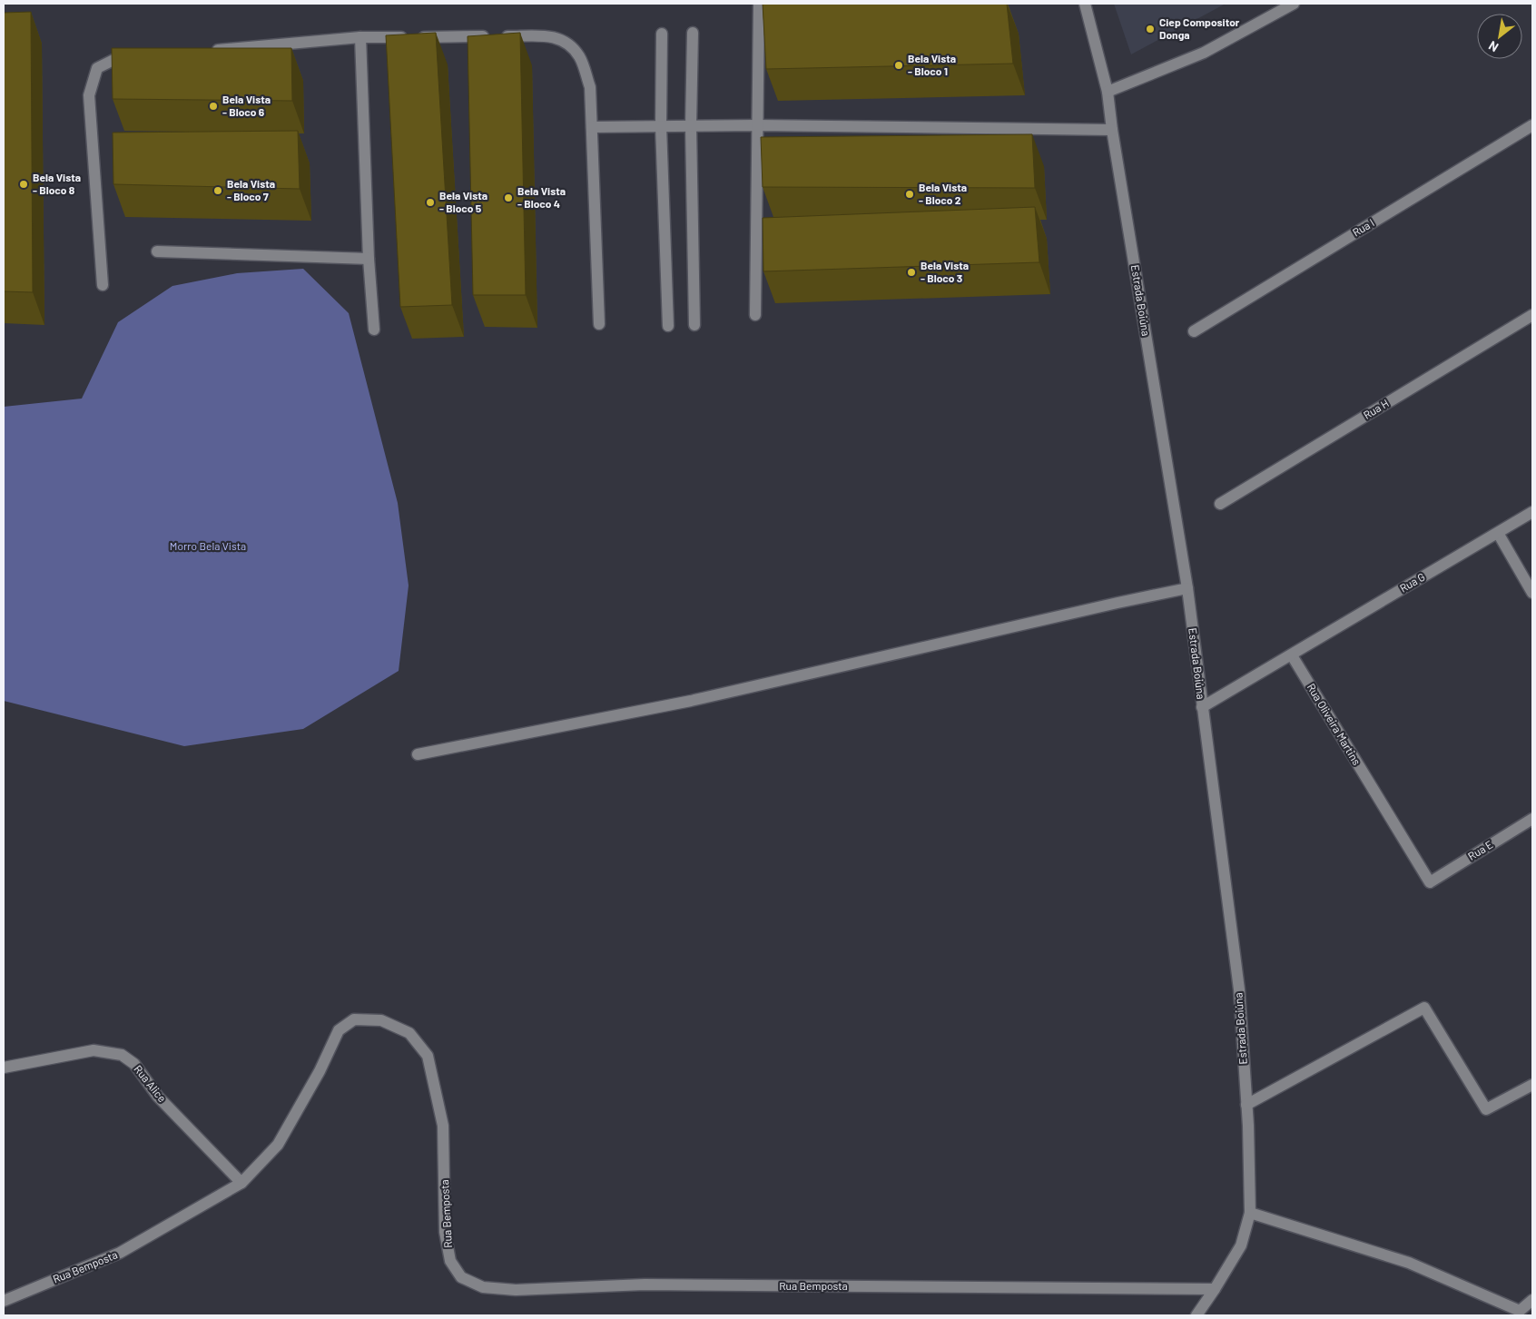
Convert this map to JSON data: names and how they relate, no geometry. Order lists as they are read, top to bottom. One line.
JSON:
{"streets":{"street":["Rua I","Estrada Boiúna","Rua H","Rua G","Rua Oliveira Martins","Rua E","Rua Alice","Rua Bemposta"]},"crossings":[["Estrada Boiúna","Rua Bemposta"],["Rua G","Rua Oliveira Martins"],["Rua Oliveira Martins","Rua E"],["Rua Alice","Rua Bemposta"]],"parks":["Morro Bela Vista"],"places":["Ciep Compositor Donga","Bela Vista - Bloco 1","Bela Vista - Bloco 6","Bela Vista - Bloco 8","Bela Vista - Bloco 7","Bela Vista - Bloco 2","Bela Vista - Bloco 4","Bela Vista - Bloco 5","Bela Vista - Bloco 3"],"north":"bottom left"}
